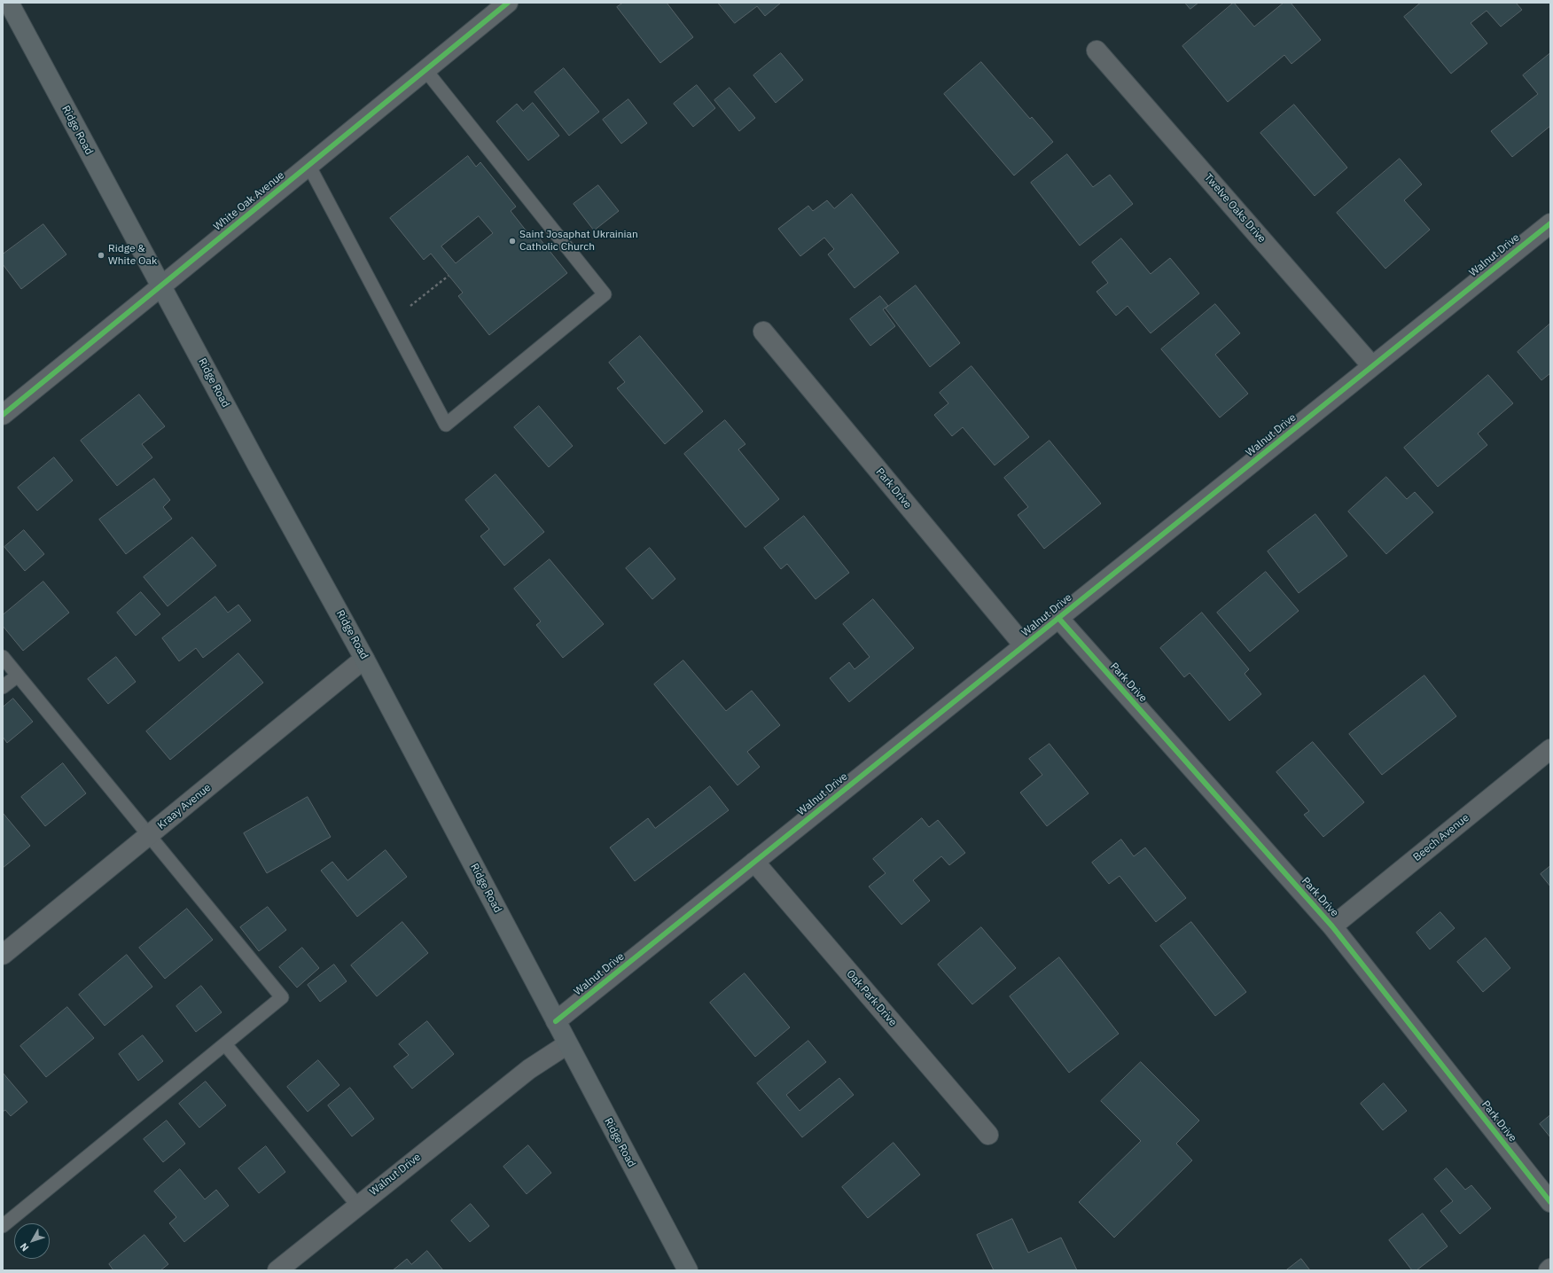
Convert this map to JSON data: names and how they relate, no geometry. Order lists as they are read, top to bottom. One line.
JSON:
{"streets":{"main road":["Ridge Road"],"street":["White Oak Avenue","Twelve Oaks Drive","Walnut Drive","Park Drive","Kraay Avenue","Beech Avenue","Oak Park Drive"]},"crossings":[["Ridge Road","White Oak Avenue"],["Ridge Road","Walnut Drive"],["Ridge Road","Kraay Avenue"],["Twelve Oaks Drive","Walnut Drive"],["Walnut Drive","Park Drive"],["Walnut Drive","Oak Park Drive"],["Park Drive","Beech Avenue"]],"places":["Saint Josaphat Ukrainian Catholic Church","Ridge & White Oak"],"north":"bottom left"}
